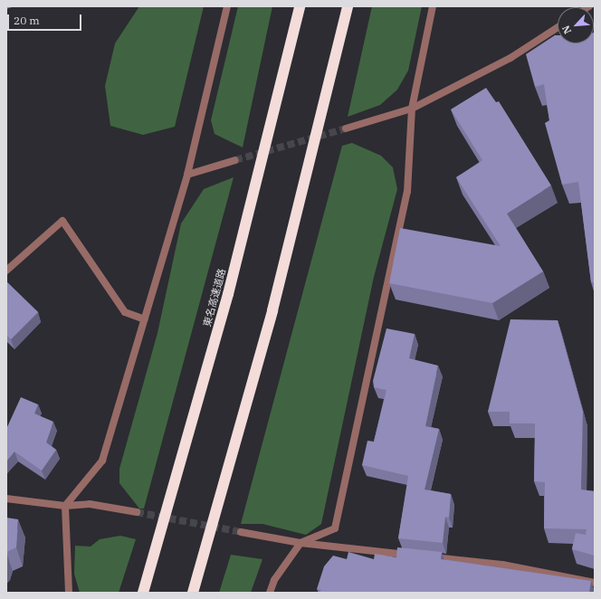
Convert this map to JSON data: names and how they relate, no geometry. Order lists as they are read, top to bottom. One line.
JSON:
{"streets":{"highway":["東名高速道路"]},"scale_bar":"20 m","north":"bottom left"}
